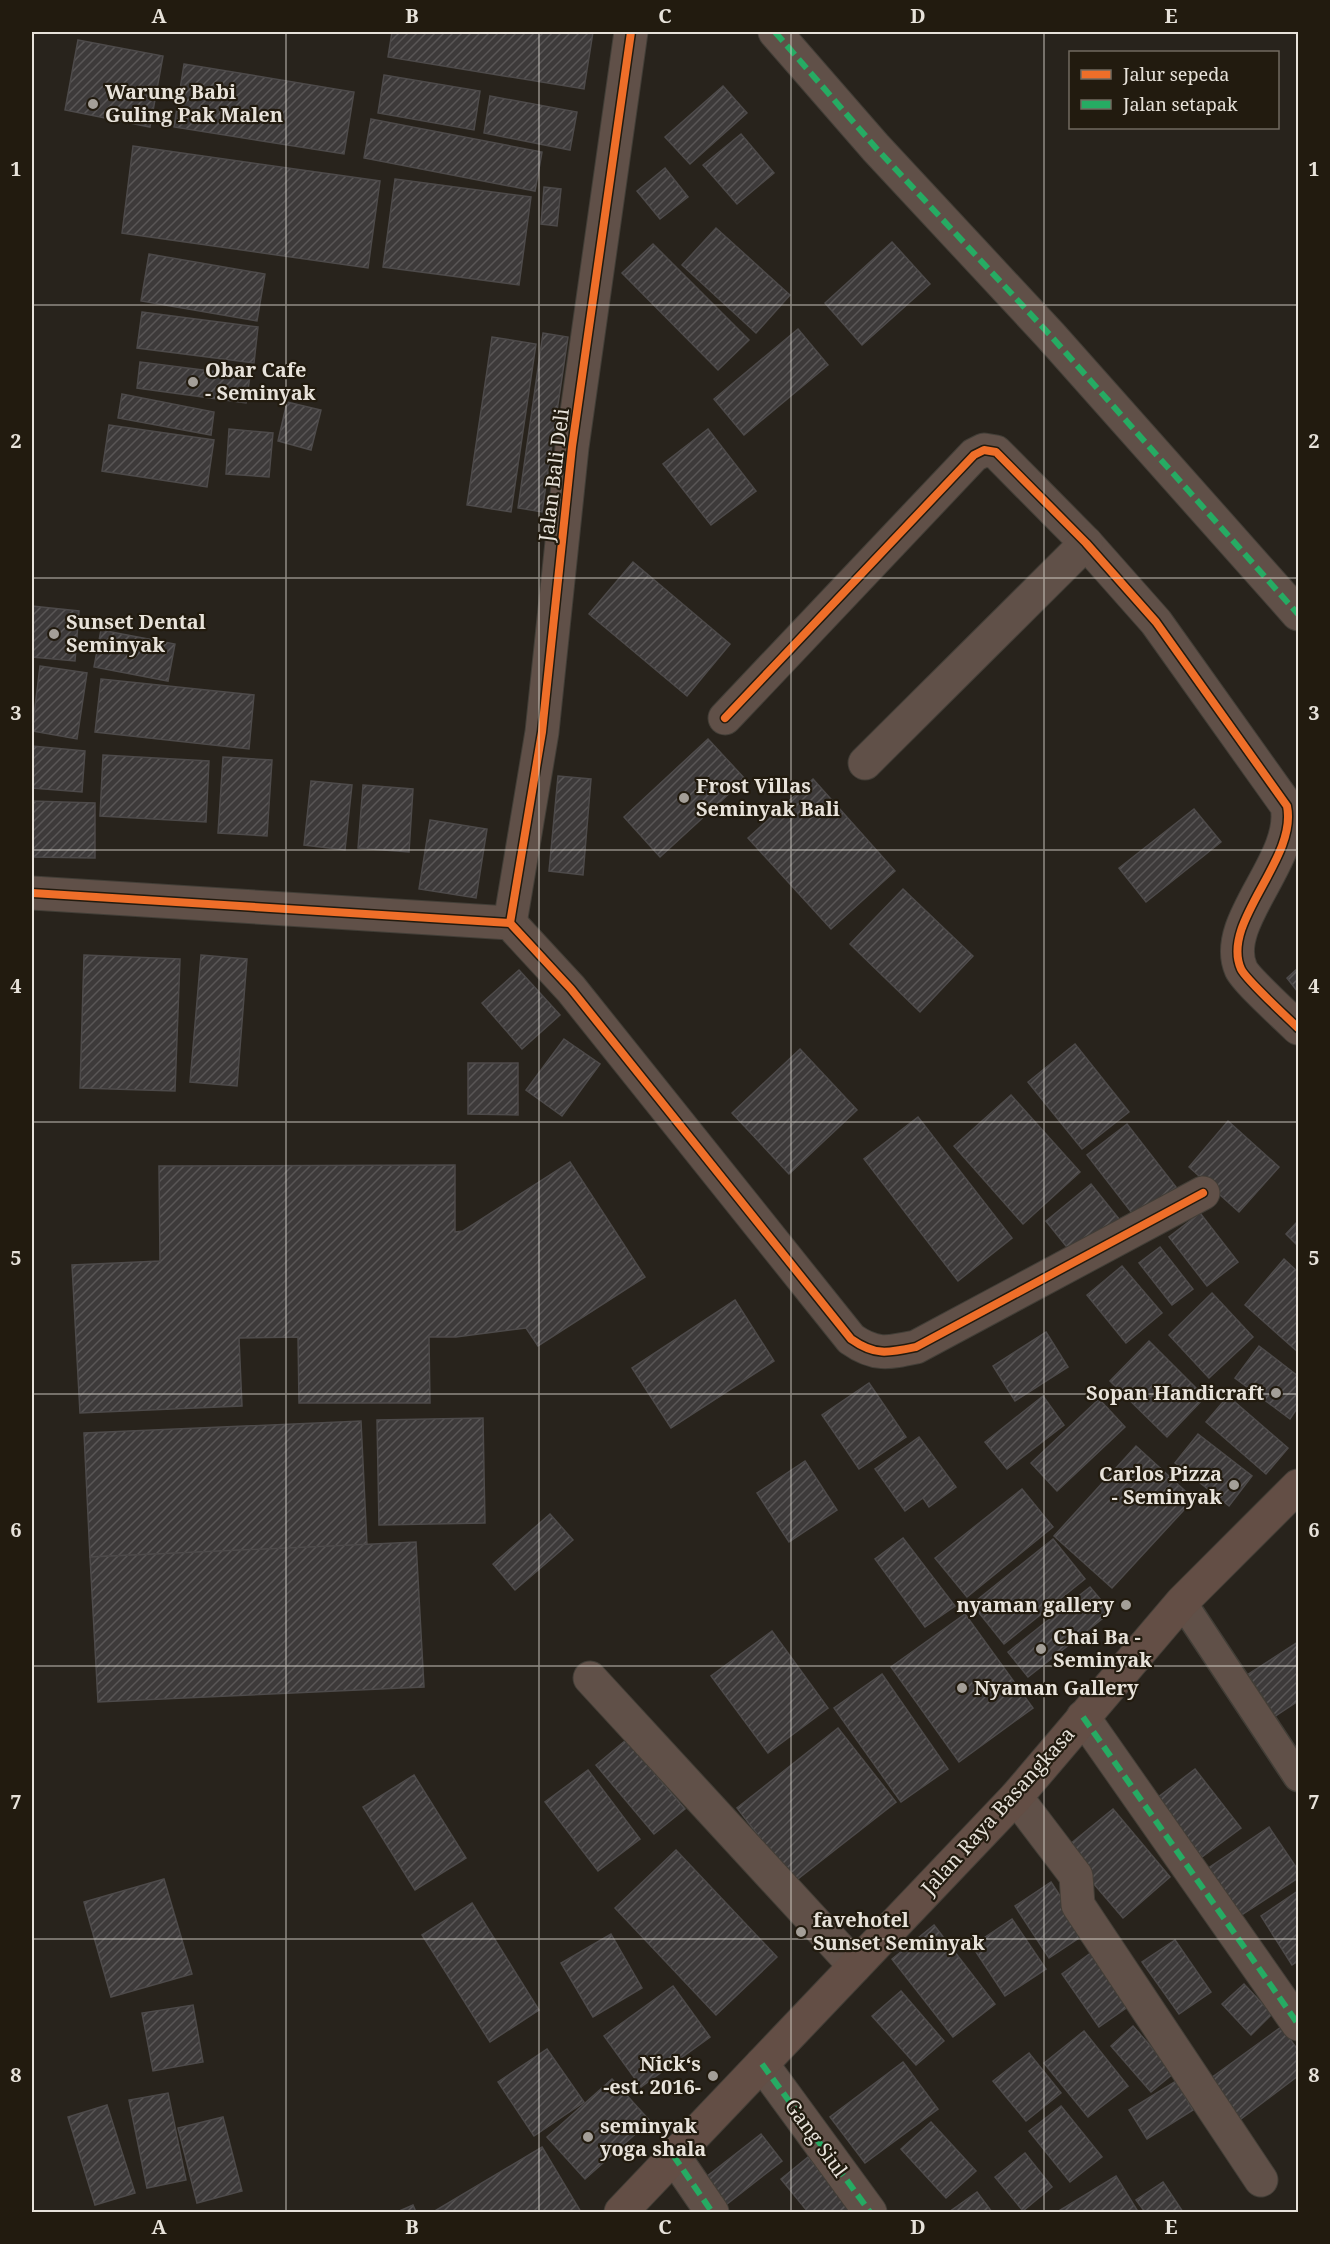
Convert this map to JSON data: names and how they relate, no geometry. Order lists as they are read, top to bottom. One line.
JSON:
{"streets":{"main road":["Jalan Raya Basangkasa"],"street":["Jalan Bali Deli","Gang Siul"]},"crossings":[["Jalan Raya Basangkasa","Gang Siul"]],"places":["Warung Babi Guling Pak Malen","Obar Cafe - Seminyak","Sunset Dental Seminyak","Frost Villas Seminyak Bali","Sopan Handicraft","Carlos Pizza - Seminyak","nyaman gallery","Chai Ba - Seminyak","Nyaman Gallery","favehotel Sunset Seminyak","Nick‘s -est. 2016-","seminyak yoga shala"],"legend":["Jalur sepeda","Jalan setapak"],"grid":{"columns":["A","B","C","D","E"],"rows":["1","2","3","4","5","6","7","8"]}}
